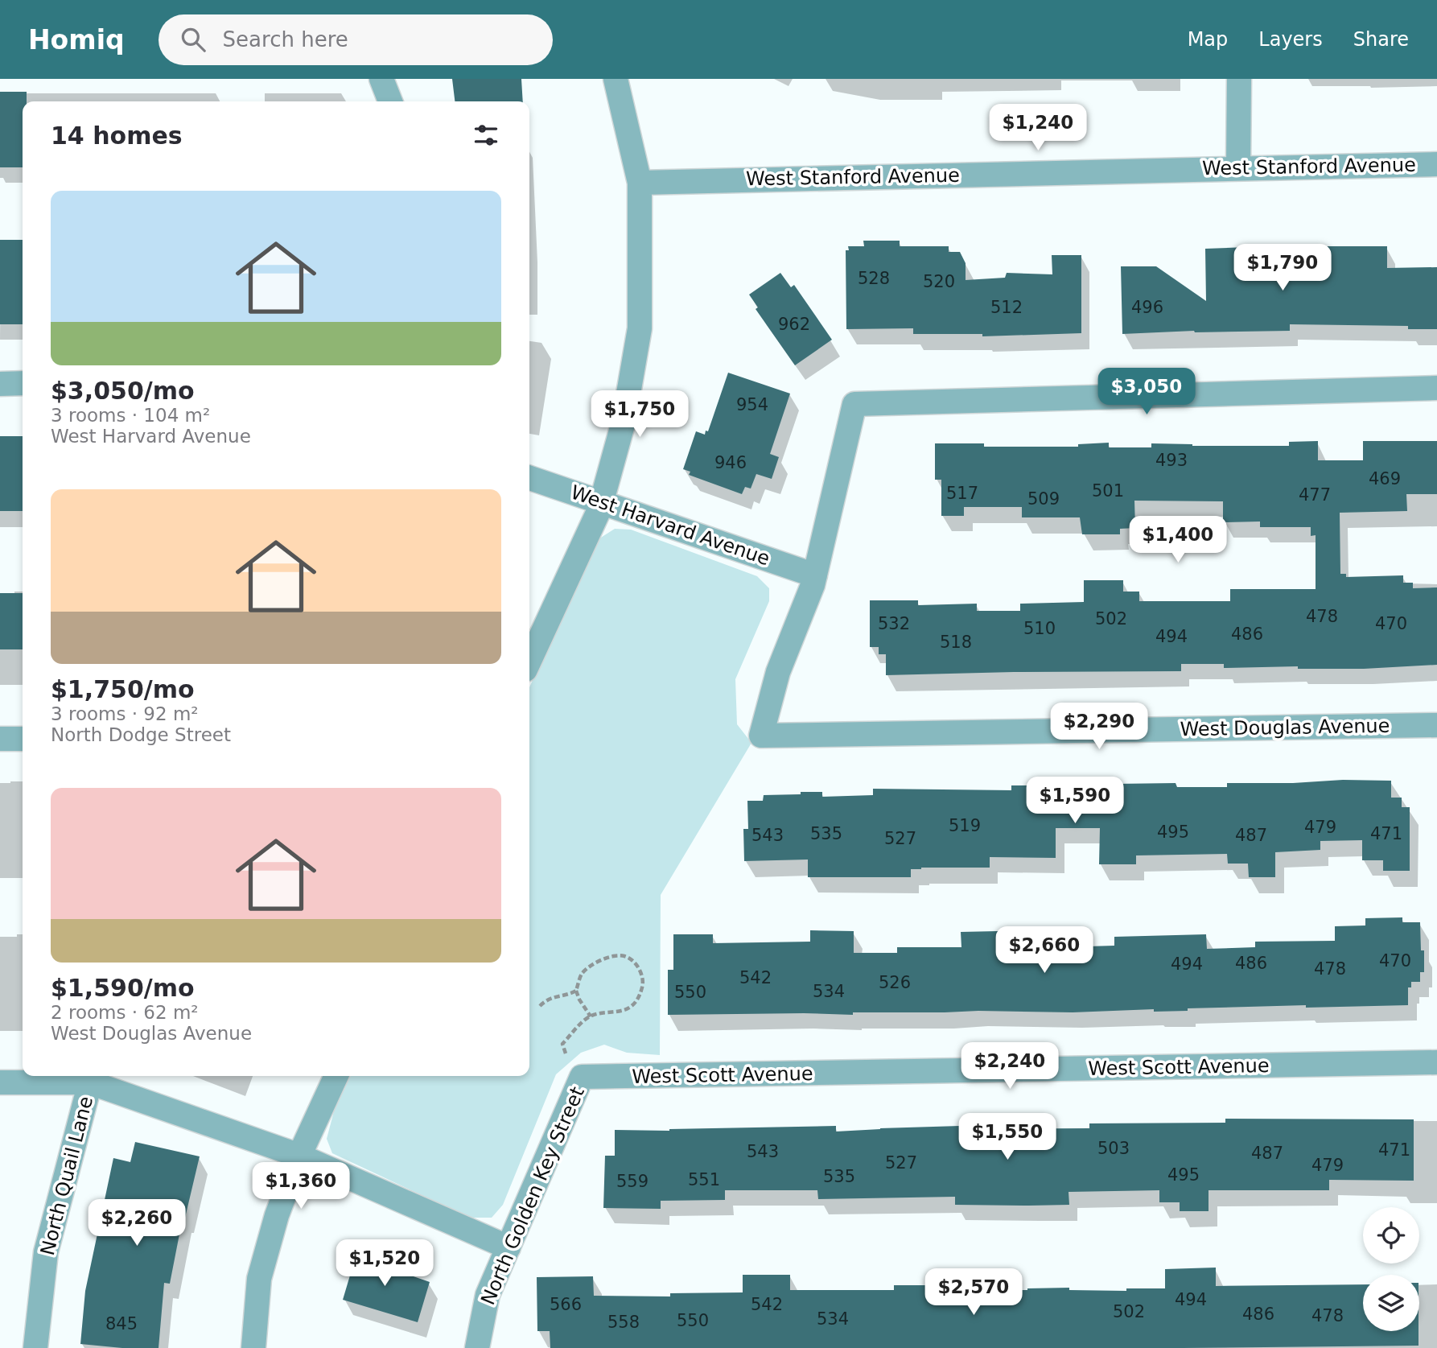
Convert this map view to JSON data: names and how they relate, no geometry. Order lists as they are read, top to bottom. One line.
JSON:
{"streets":{"street":["West Stanford Avenue","West Harvard Avenue","West Douglas Avenue","West Scott Avenue","North Quail Lane","North Golden Key Street"]},"crossings":[["West Harvard Avenue","West Douglas Avenue"],["West Scott Avenue","North Golden Key Street"]],"house_numbers":["528","520","512","496","962","954","493","946","469","501","517","477","509","478","502","532","470","510","486","494","518","519","479","495","535","471","543","487","527","470","486","494","478","542","526","534","550","503","471","543","487","527","479","495","535","551","559","494","566","542","502","486","478","534","550","558","845"],"page":{"header":"Homiq","search":"Search here","nav":["Map","Layers","Share"],"heading":"14 homes","price":["$1,240","$1,790","$3,050","$1,750","$1,400","$2,290","$1,590","$2,660","$2,240","$1,550","$1,360","$2,260","$1,520","$2,570"],"list":[{"name":"$3,050/mo","note":"3 rooms · 104 m² · West Harvard Avenue"},{"name":"$1,750/mo","note":"3 rooms · 92 m² · North Dodge Street"},{"name":"$1,590/mo","note":"2 rooms · 62 m² · West Douglas Avenue"}]}}
